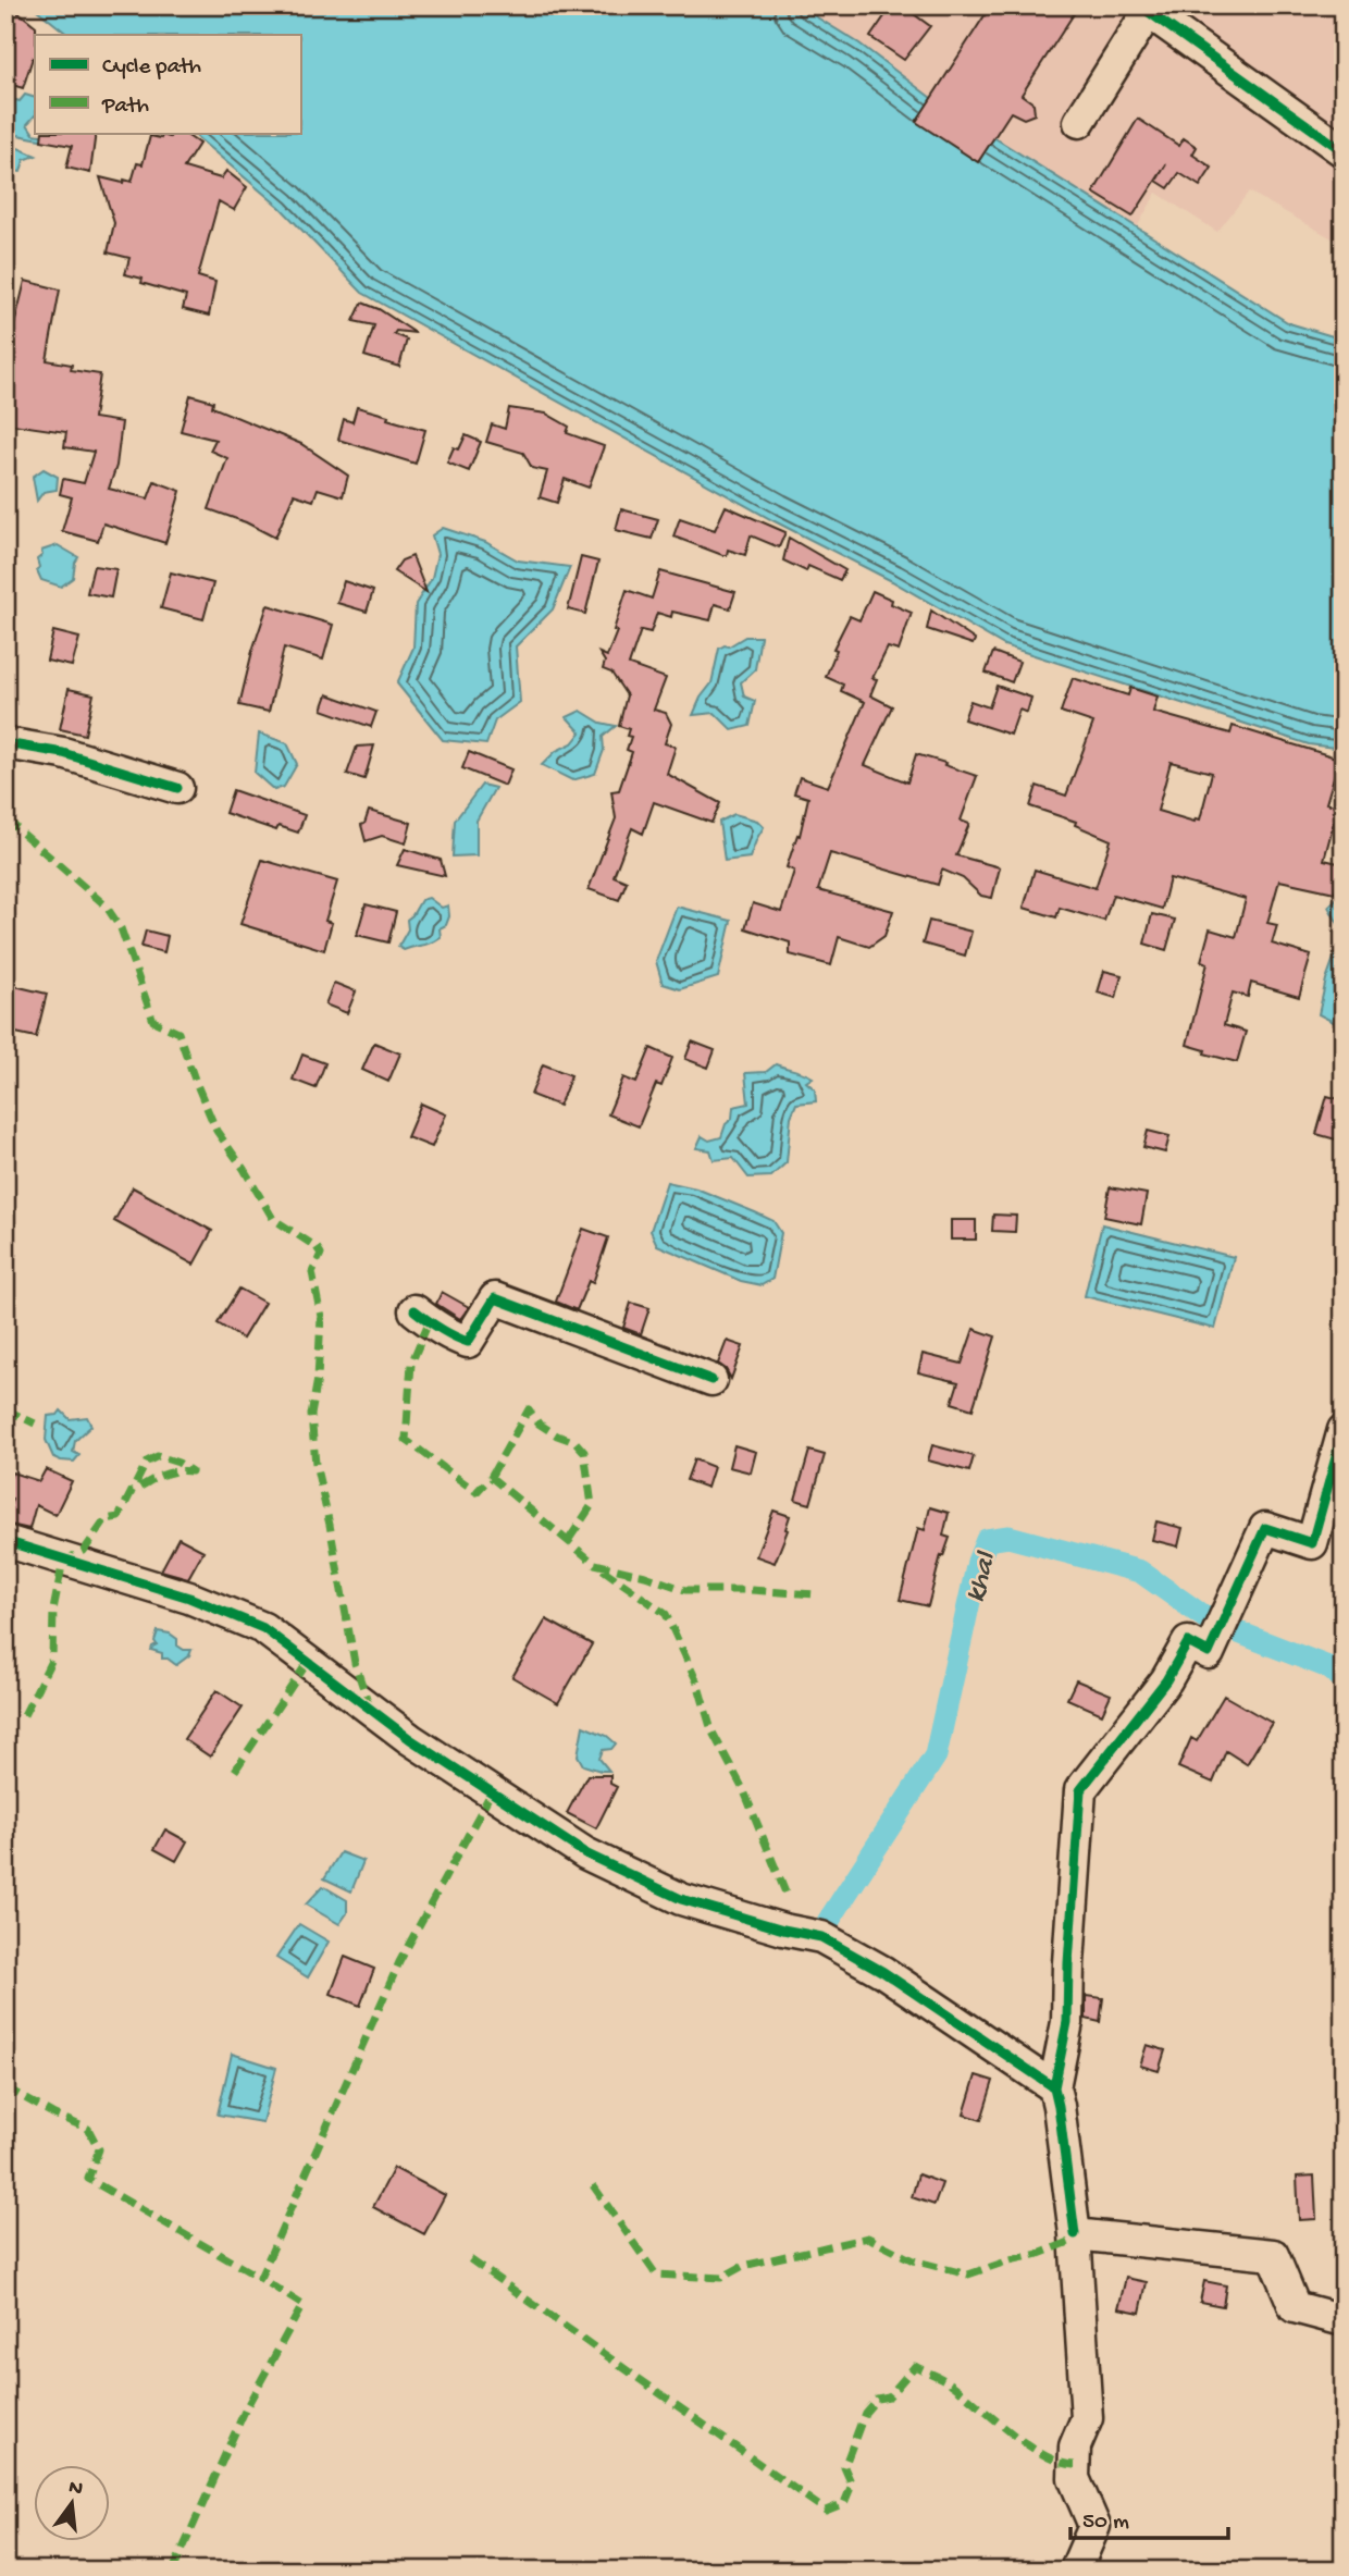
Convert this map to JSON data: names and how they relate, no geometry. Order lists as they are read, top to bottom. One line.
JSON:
{"water":["khal"],"legend":["Cycle path","Path"],"scale_bar":"50 m","north":"top"}
